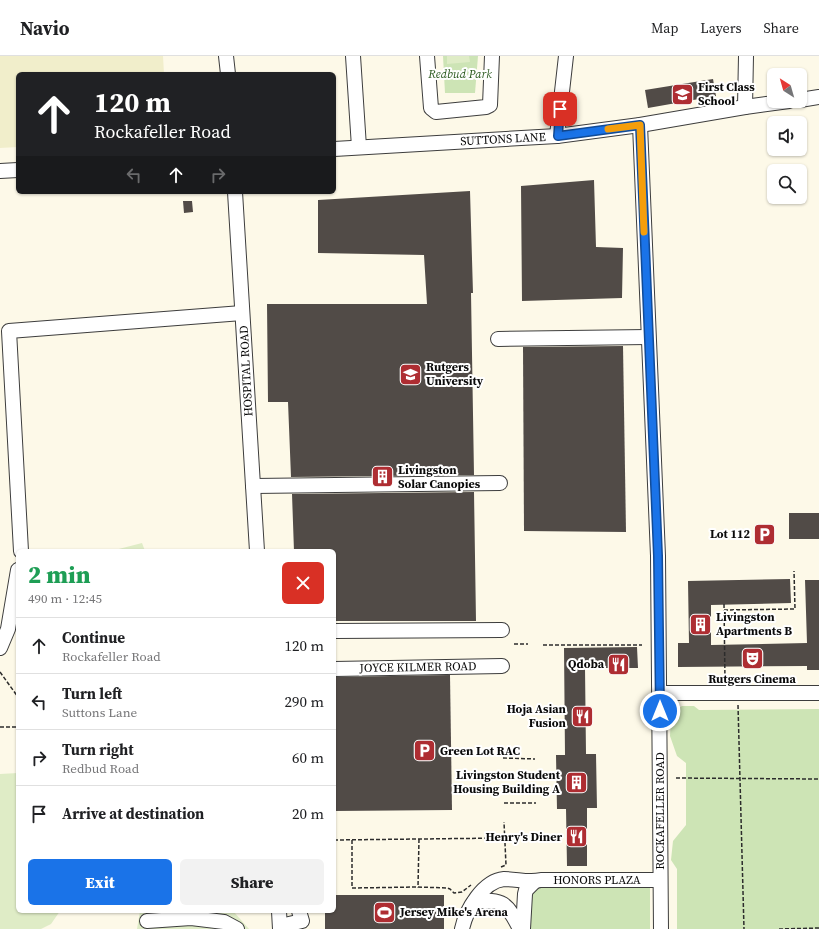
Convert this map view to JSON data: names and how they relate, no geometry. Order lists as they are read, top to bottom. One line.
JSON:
{"streets":{"street":["SUTTONS LANE","HOSPITAL ROAD","JOYCE KILMER ROAD","ROCKAFELLER ROAD","HONORS PLAZA"]},"crossings":[["ROCKAFELLER ROAD","HONORS PLAZA"]],"parks":["Redbud Park"],"places":{"school or university":["First Class School","Rutgers University"],"building":["Livingston Solar Canopies","Livingston Apartments B","Livingston Student Housing Building A"],"parking":["Lot 112","Green Lot RAC"],"theatre":["Rutgers Cinema"],"restaurant":["Qdoba","Hoja Asian Fusion","Henry's Diner"],"sports":["Jersey Mike's Arena"]},"north":"top left","page":{"header":"Navio","nav":["Map","Layers","Share"],"turn":["120 m","Rockafeller Road"],"heading":["2 min","490 m · 12:45"],"list":[{"name":"Continue","note":"Rockafeller Road","value":"120 m"},{"name":"Turn left","note":"Suttons Lane","value":"290 m"},{"name":"Turn right","note":"Redbud Road","value":"60 m"},{"name":"Arrive at destination","value":"20 m"}],"buttons":["Exit","Share"]}}
